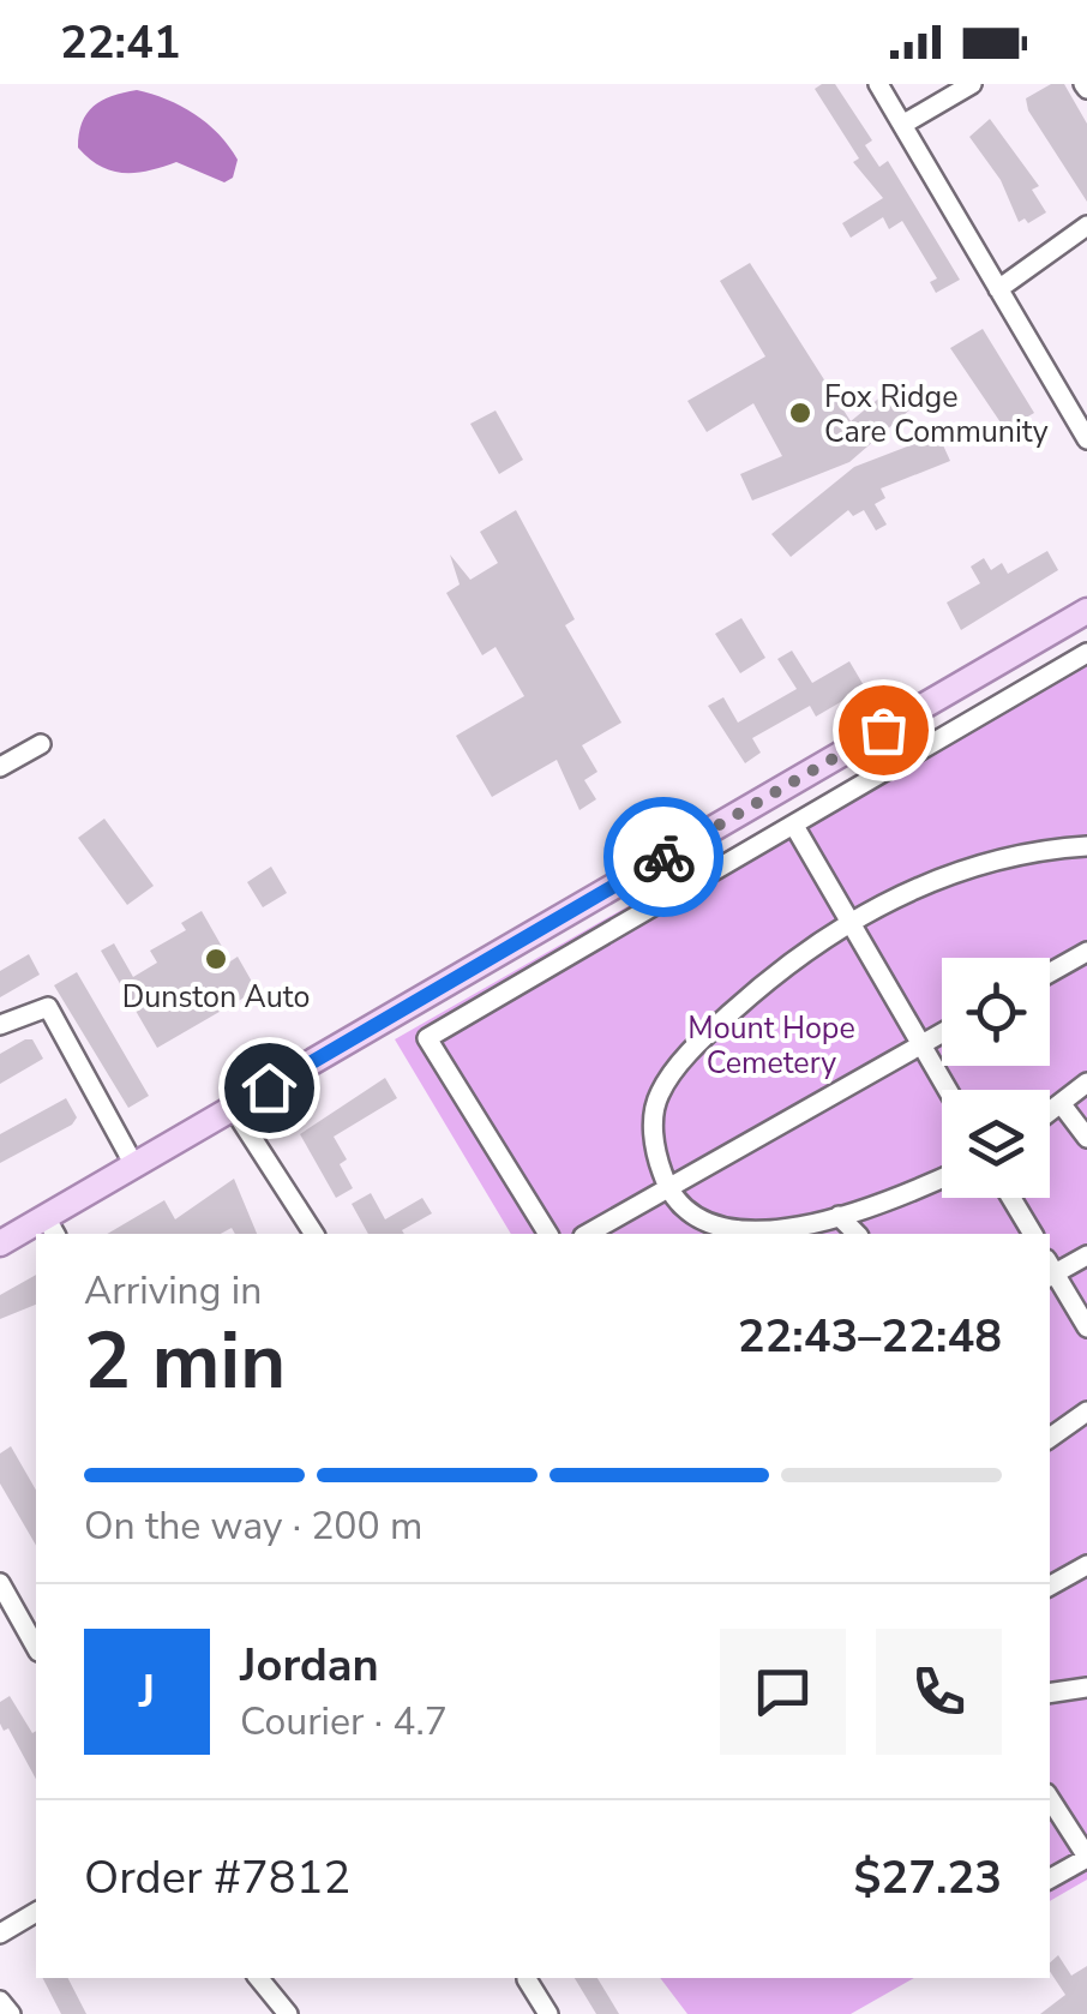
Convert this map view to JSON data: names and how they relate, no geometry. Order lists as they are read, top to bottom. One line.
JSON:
{"parks":["Mount Hope Cemetery"],"places":["Fox Ridge Care Community","Dunston Auto"],"page":{"status":"22:41","heading":["2 min","Arriving in","22:43–22:48"],"panel":["Jordan","Courier · 4.7","Order #7812","$27.23"],"bar":"On the way · 200 m","round":"J"}}
